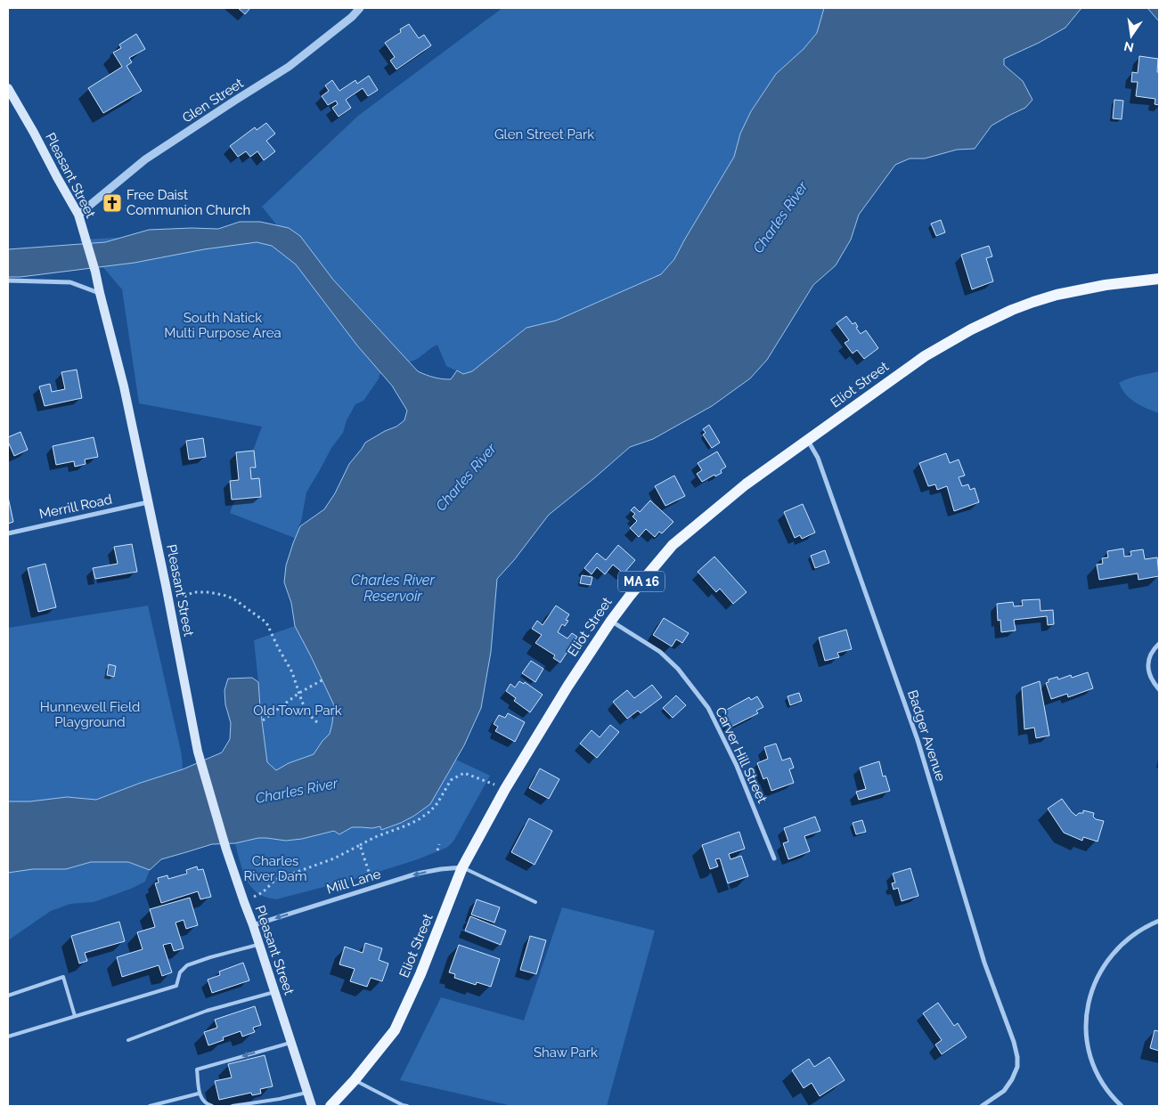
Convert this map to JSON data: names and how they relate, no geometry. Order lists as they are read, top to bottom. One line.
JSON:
{"streets":{"main road":["Pleasant Street","Eliot Street","MA 16"],"street":["Glen Street","Merrill Road","Badger Avenue","Carver Hill Street","Mill Lane"]},"crossings":[["Glen Street","Pleasant Street"],["Pleasant Street","Merrill Road"],["Pleasant Street","Mill Lane"],["Eliot Street","Badger Avenue"],["Eliot Street","Carver Hill Street"],["Eliot Street","Mill Lane"]],"one_way":["Mill Lane"],"water":["Charles River","Charles River Reservoir"],"parks":["Glen Street Park","South Natick Multi Purpose Area","Hunnewell Field Playground","Old Town Park","Charles River Dam","Shaw Park"],"places":{"church":["Free Daist Communion Church"]},"north":"bottom"}
